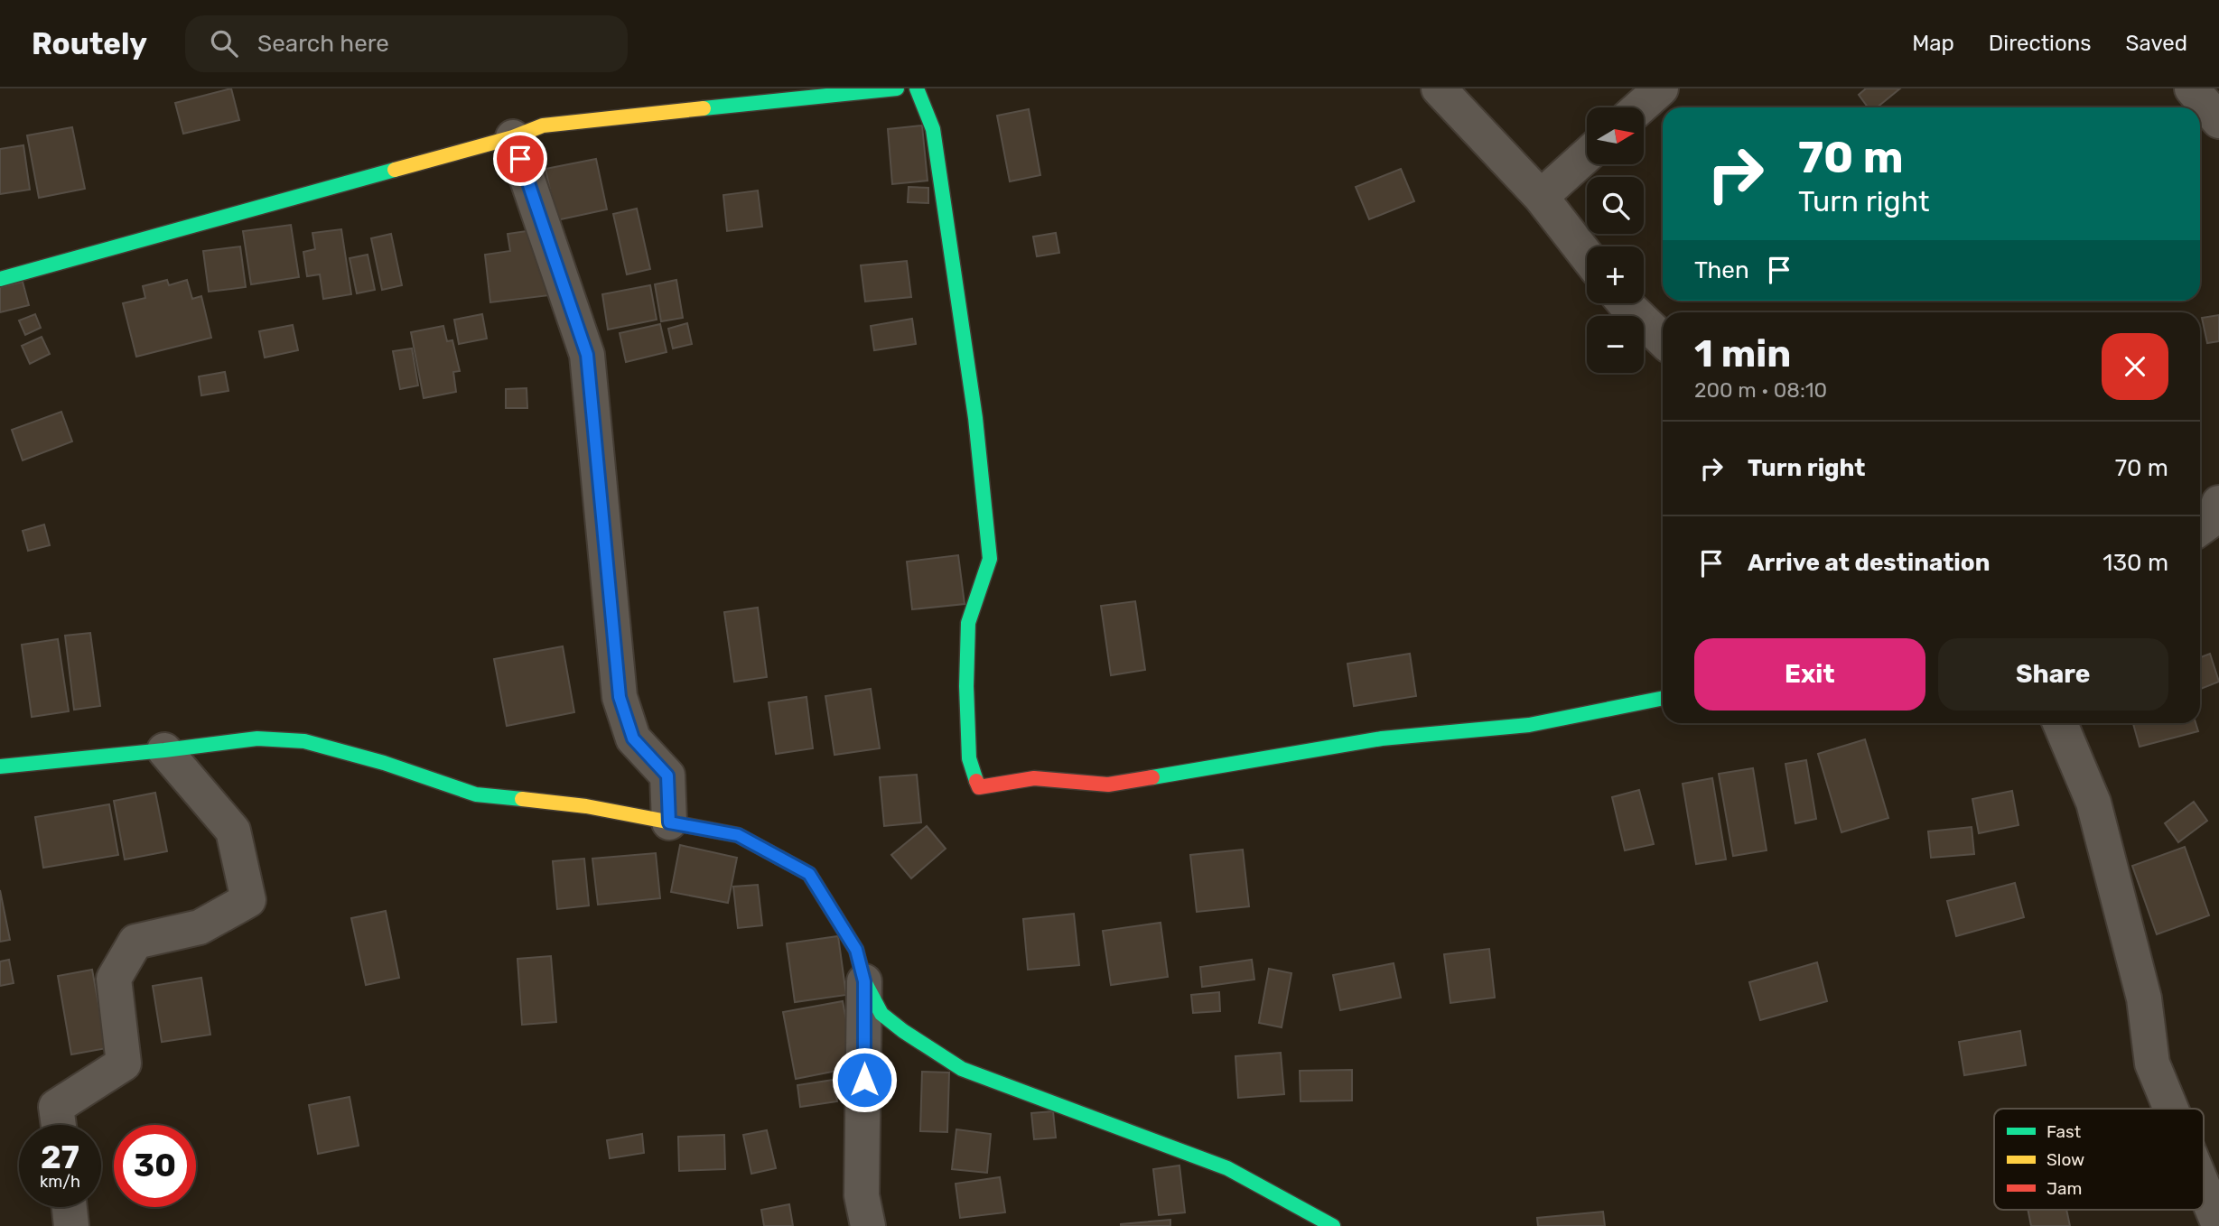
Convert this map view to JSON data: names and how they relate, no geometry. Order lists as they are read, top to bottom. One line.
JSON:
{"legend":["Fast","Slow","Jam"],"north":"right","page":{"header":"Routely","search":"Search here","nav":["Map","Directions","Saved"],"map_buttons":["+","−"],"turn":["70 m","Turn right"],"then":"Then","heading":["1 min","200 m · 08:10"],"list":[{"name":"Turn right","value":"70 m"},{"name":"Arrive at destination","value":"130 m"}],"buttons":["Exit","Share"],"speed":"27 km/h","limit":"30"}}
